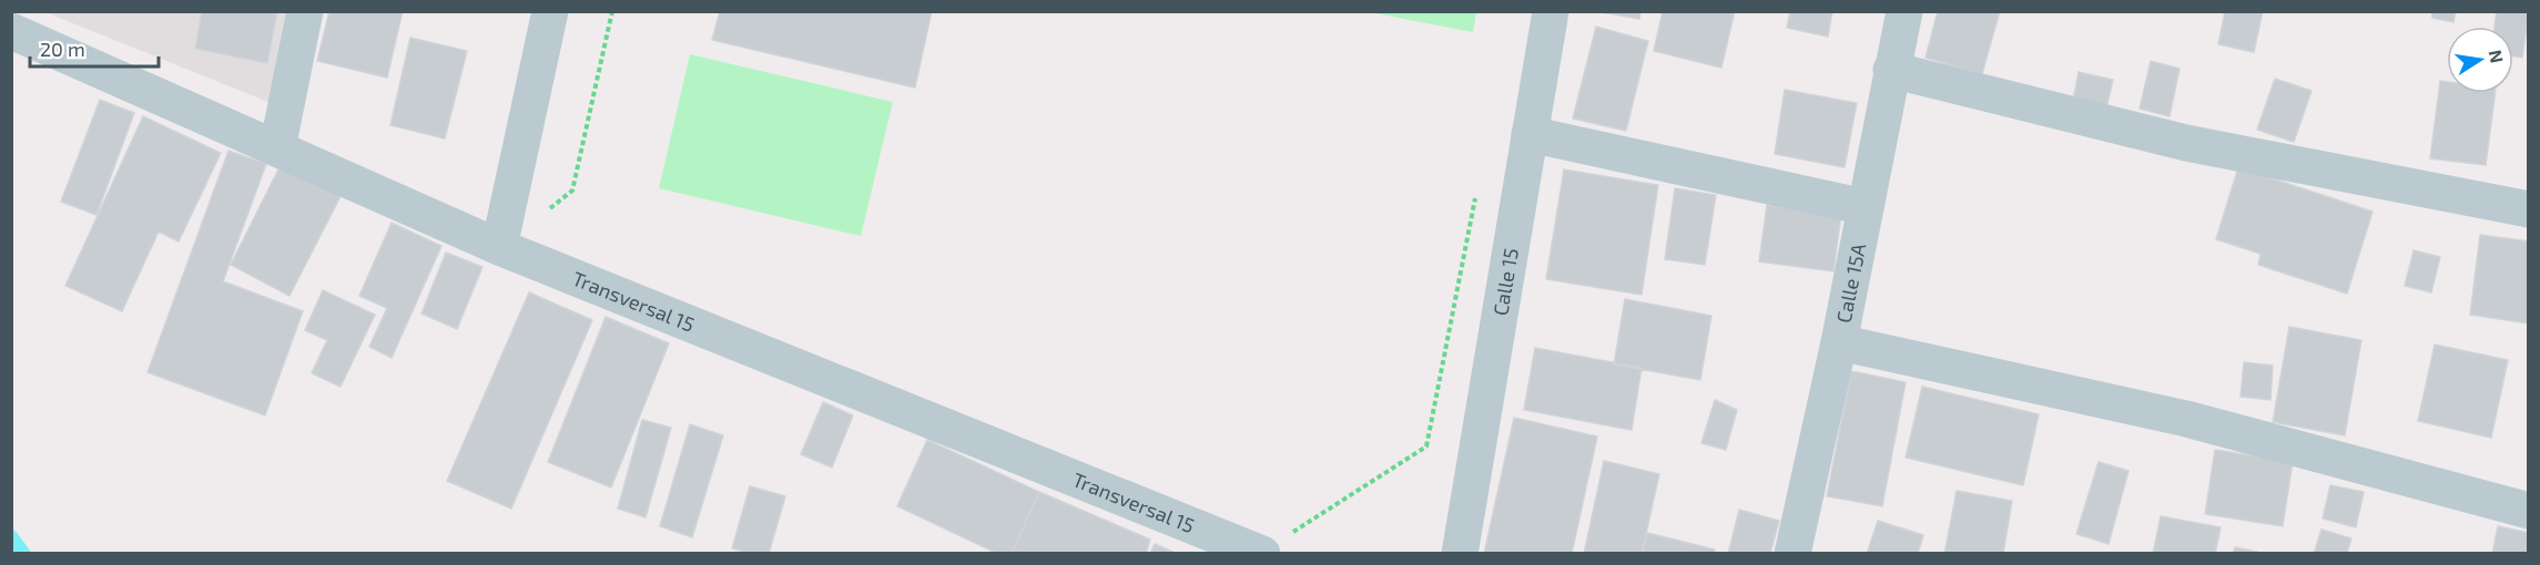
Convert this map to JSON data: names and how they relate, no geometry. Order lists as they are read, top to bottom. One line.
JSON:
{"streets":{"street":["Calle 15","Calle 15A","Transversal 15"]},"scale_bar":"20 m","north":"right"}
